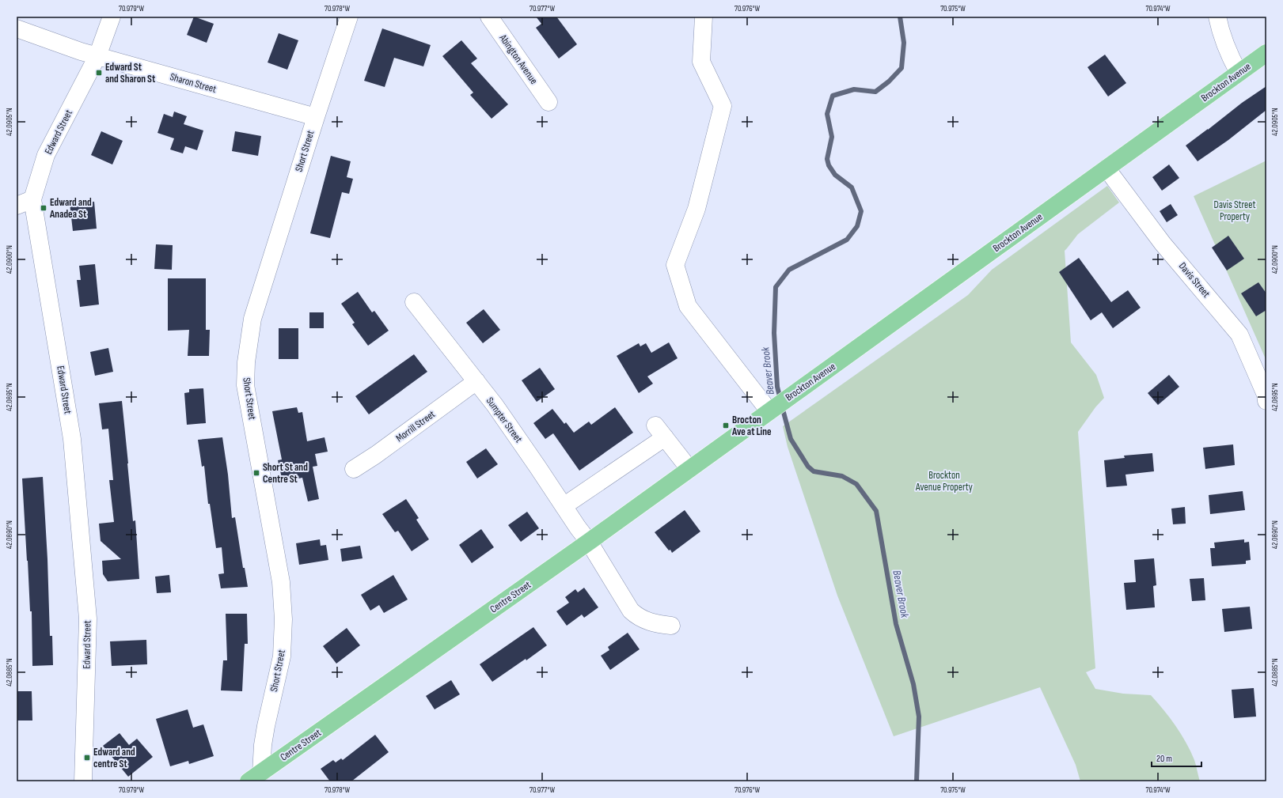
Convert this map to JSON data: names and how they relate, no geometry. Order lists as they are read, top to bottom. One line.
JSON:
{"streets":{"main road":["Brockton Avenue","Centre Street"],"street":["Abington Avenue","Sharon Street","Edward Street","Short Street","Davis Street","Sumpter Street","Morrill Street"]},"crossings":[["Brockton Avenue","Davis Street"],["Brockton Avenue","Centre Street"],["Sharon Street","Edward Street"],["Sharon Street","Short Street"],["Short Street","Centre Street"],["Sumpter Street","Morrill Street"],["Sumpter Street","Centre Street"]],"water":["Beaver Brook"],"parks":["Davis Street Property","Brockton Avenue Property"],"places":{"transit":["Edward St and Sharon St","Edward and Anadea St","Brocton Ave at Line","Short St and Centre St","Edward and centre St"]},"scale_bar":"20 m","coordinates":["70.979°W","70.978°W","70.977°W","70.976°W","70.975°W","70.974°W","42.0905°N","42.0900°N","42.0895°N","42.0890°N","42.0885°N"]}
